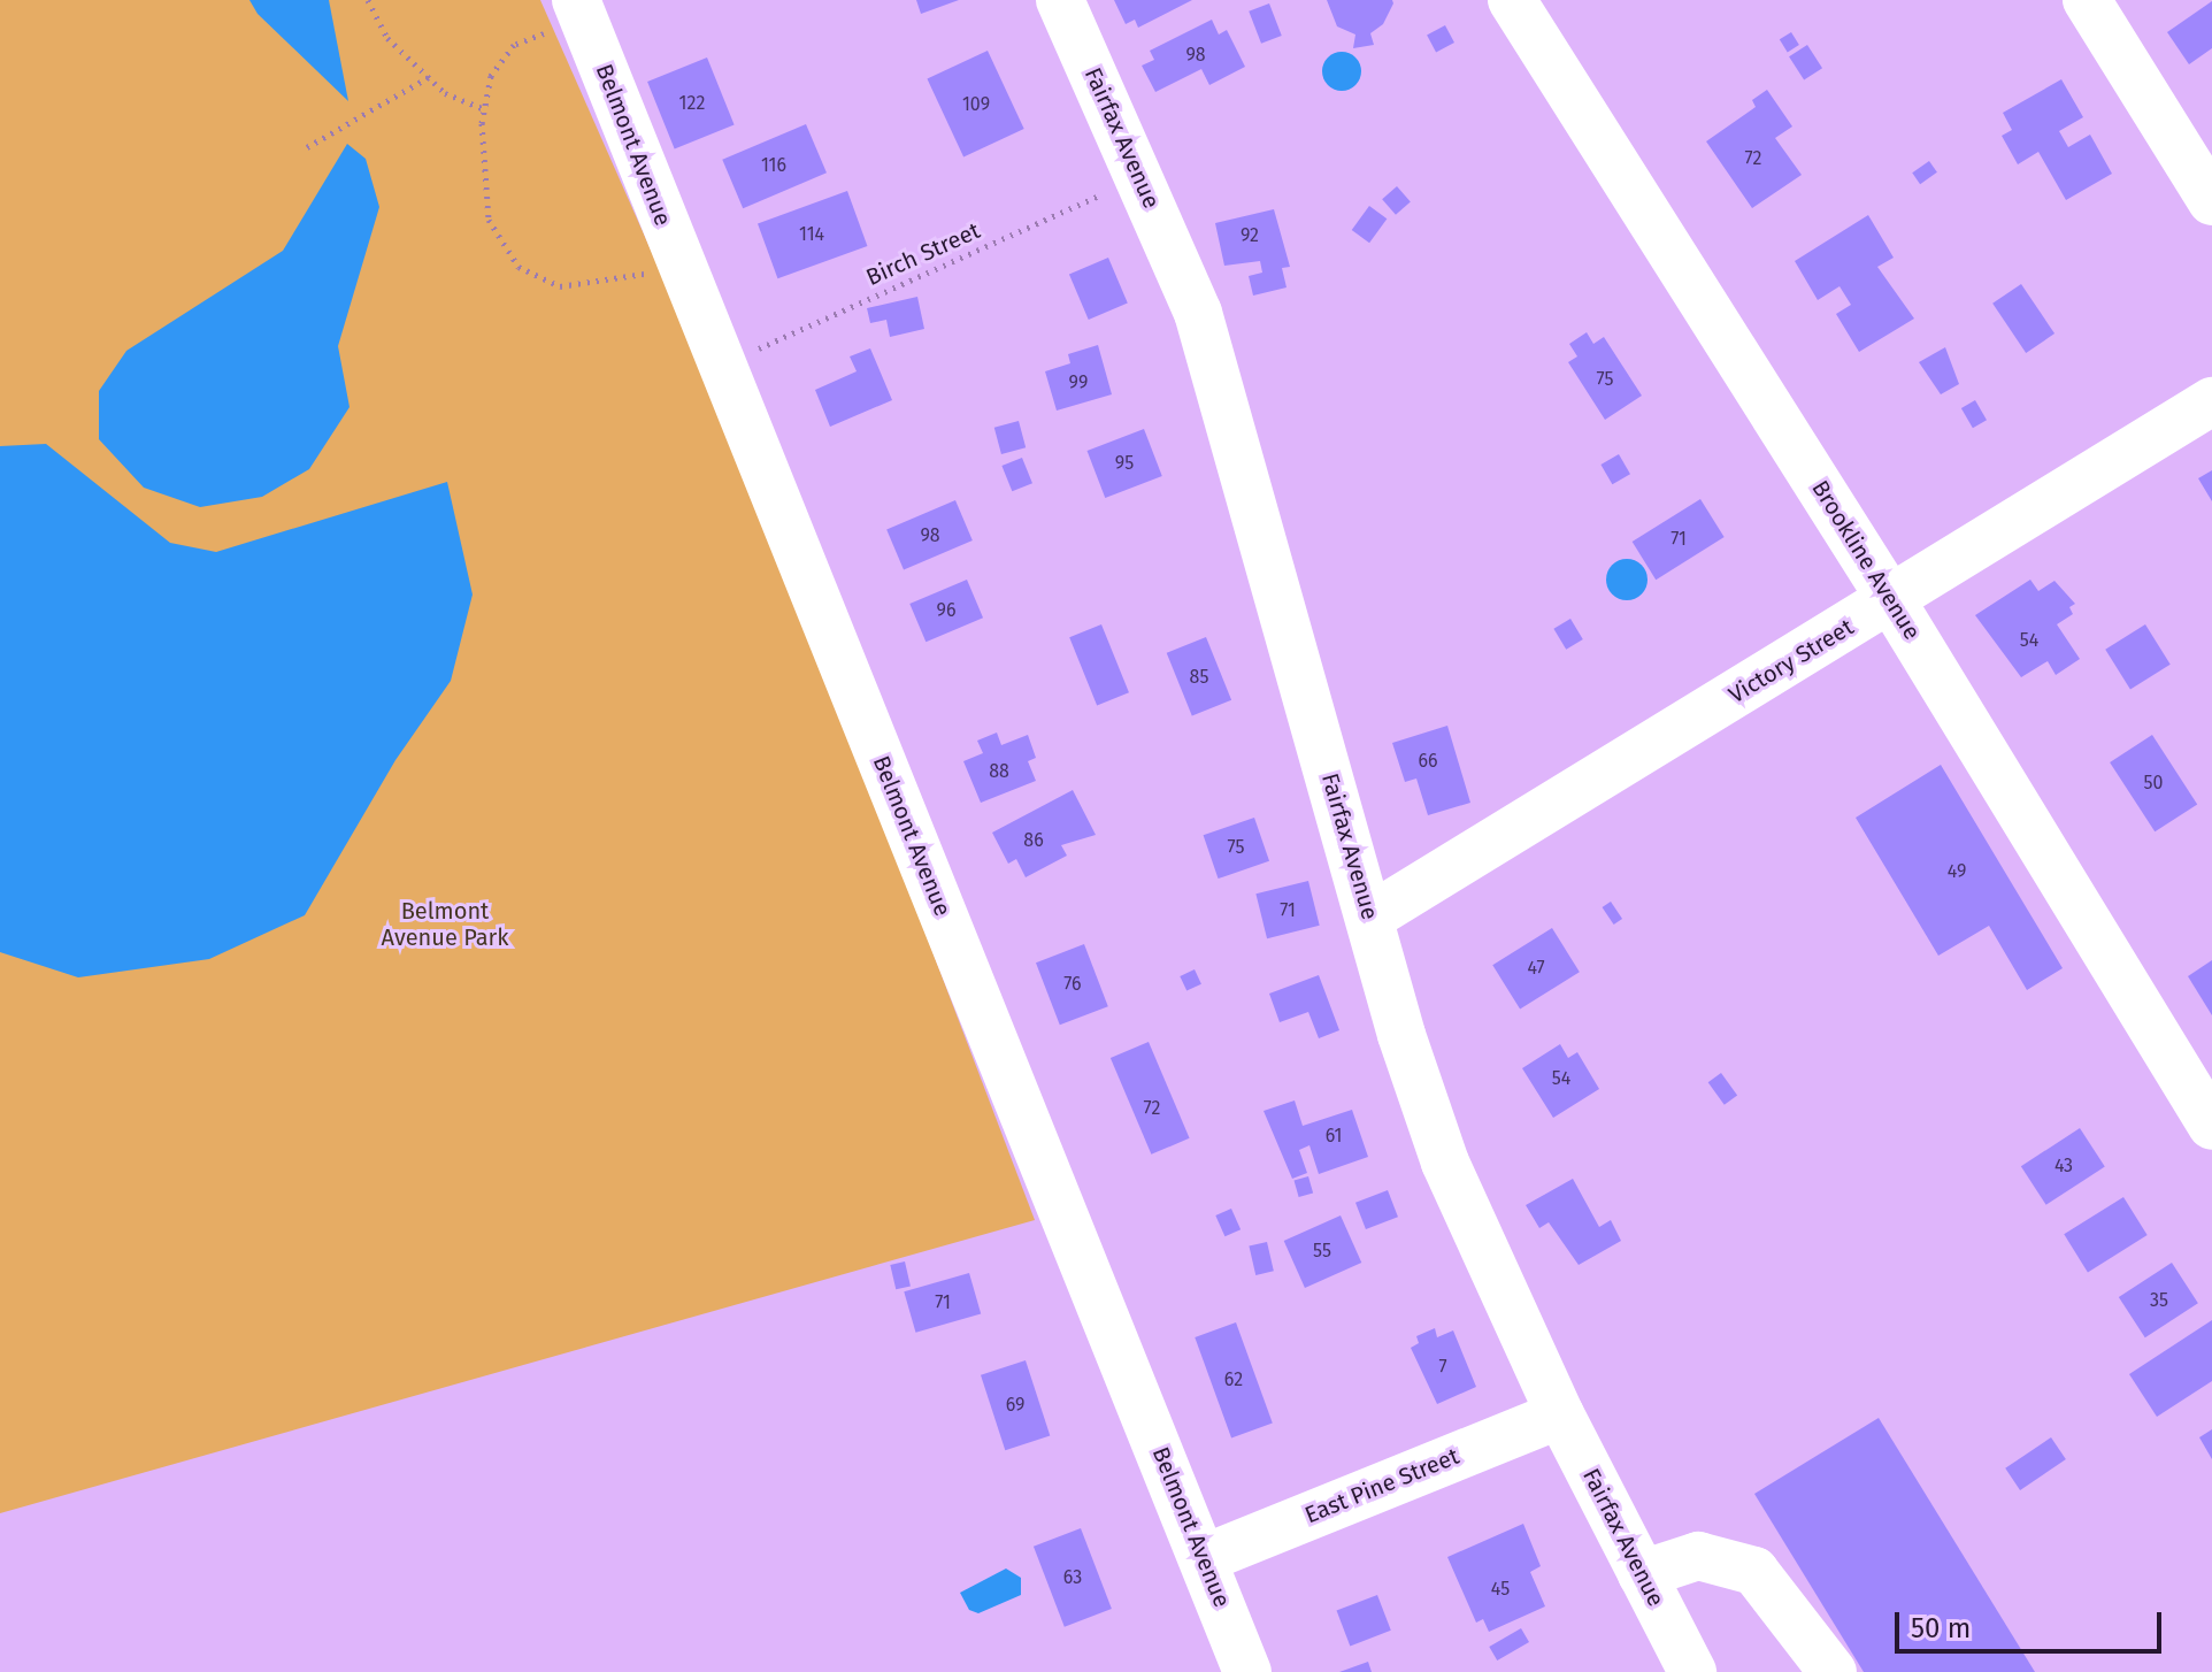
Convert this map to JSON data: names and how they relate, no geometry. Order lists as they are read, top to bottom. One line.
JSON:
{"streets":{"street":["Fairfax Avenue","Belmont Avenue","Brookline Avenue","Victory Street","East Pine Street"],"path":["Birch Street"]},"crossings":[["Fairfax Avenue","Birch Street"],["Fairfax Avenue","Victory Street"],["Fairfax Avenue","East Pine Street"],["Belmont Avenue","Birch Street"],["Belmont Avenue","East Pine Street"],["Brookline Avenue","Victory Street"]],"parks":["Belmont Avenue Park"],"house_numbers":["98","122","109","72","116","114","92","75","99","95","98","71","96","54","85","66","88","50","86","75","49","71","47","76","54","72","61","43","55","35","71","7","62","69","63","45"],"scale_bar":"50 m"}
